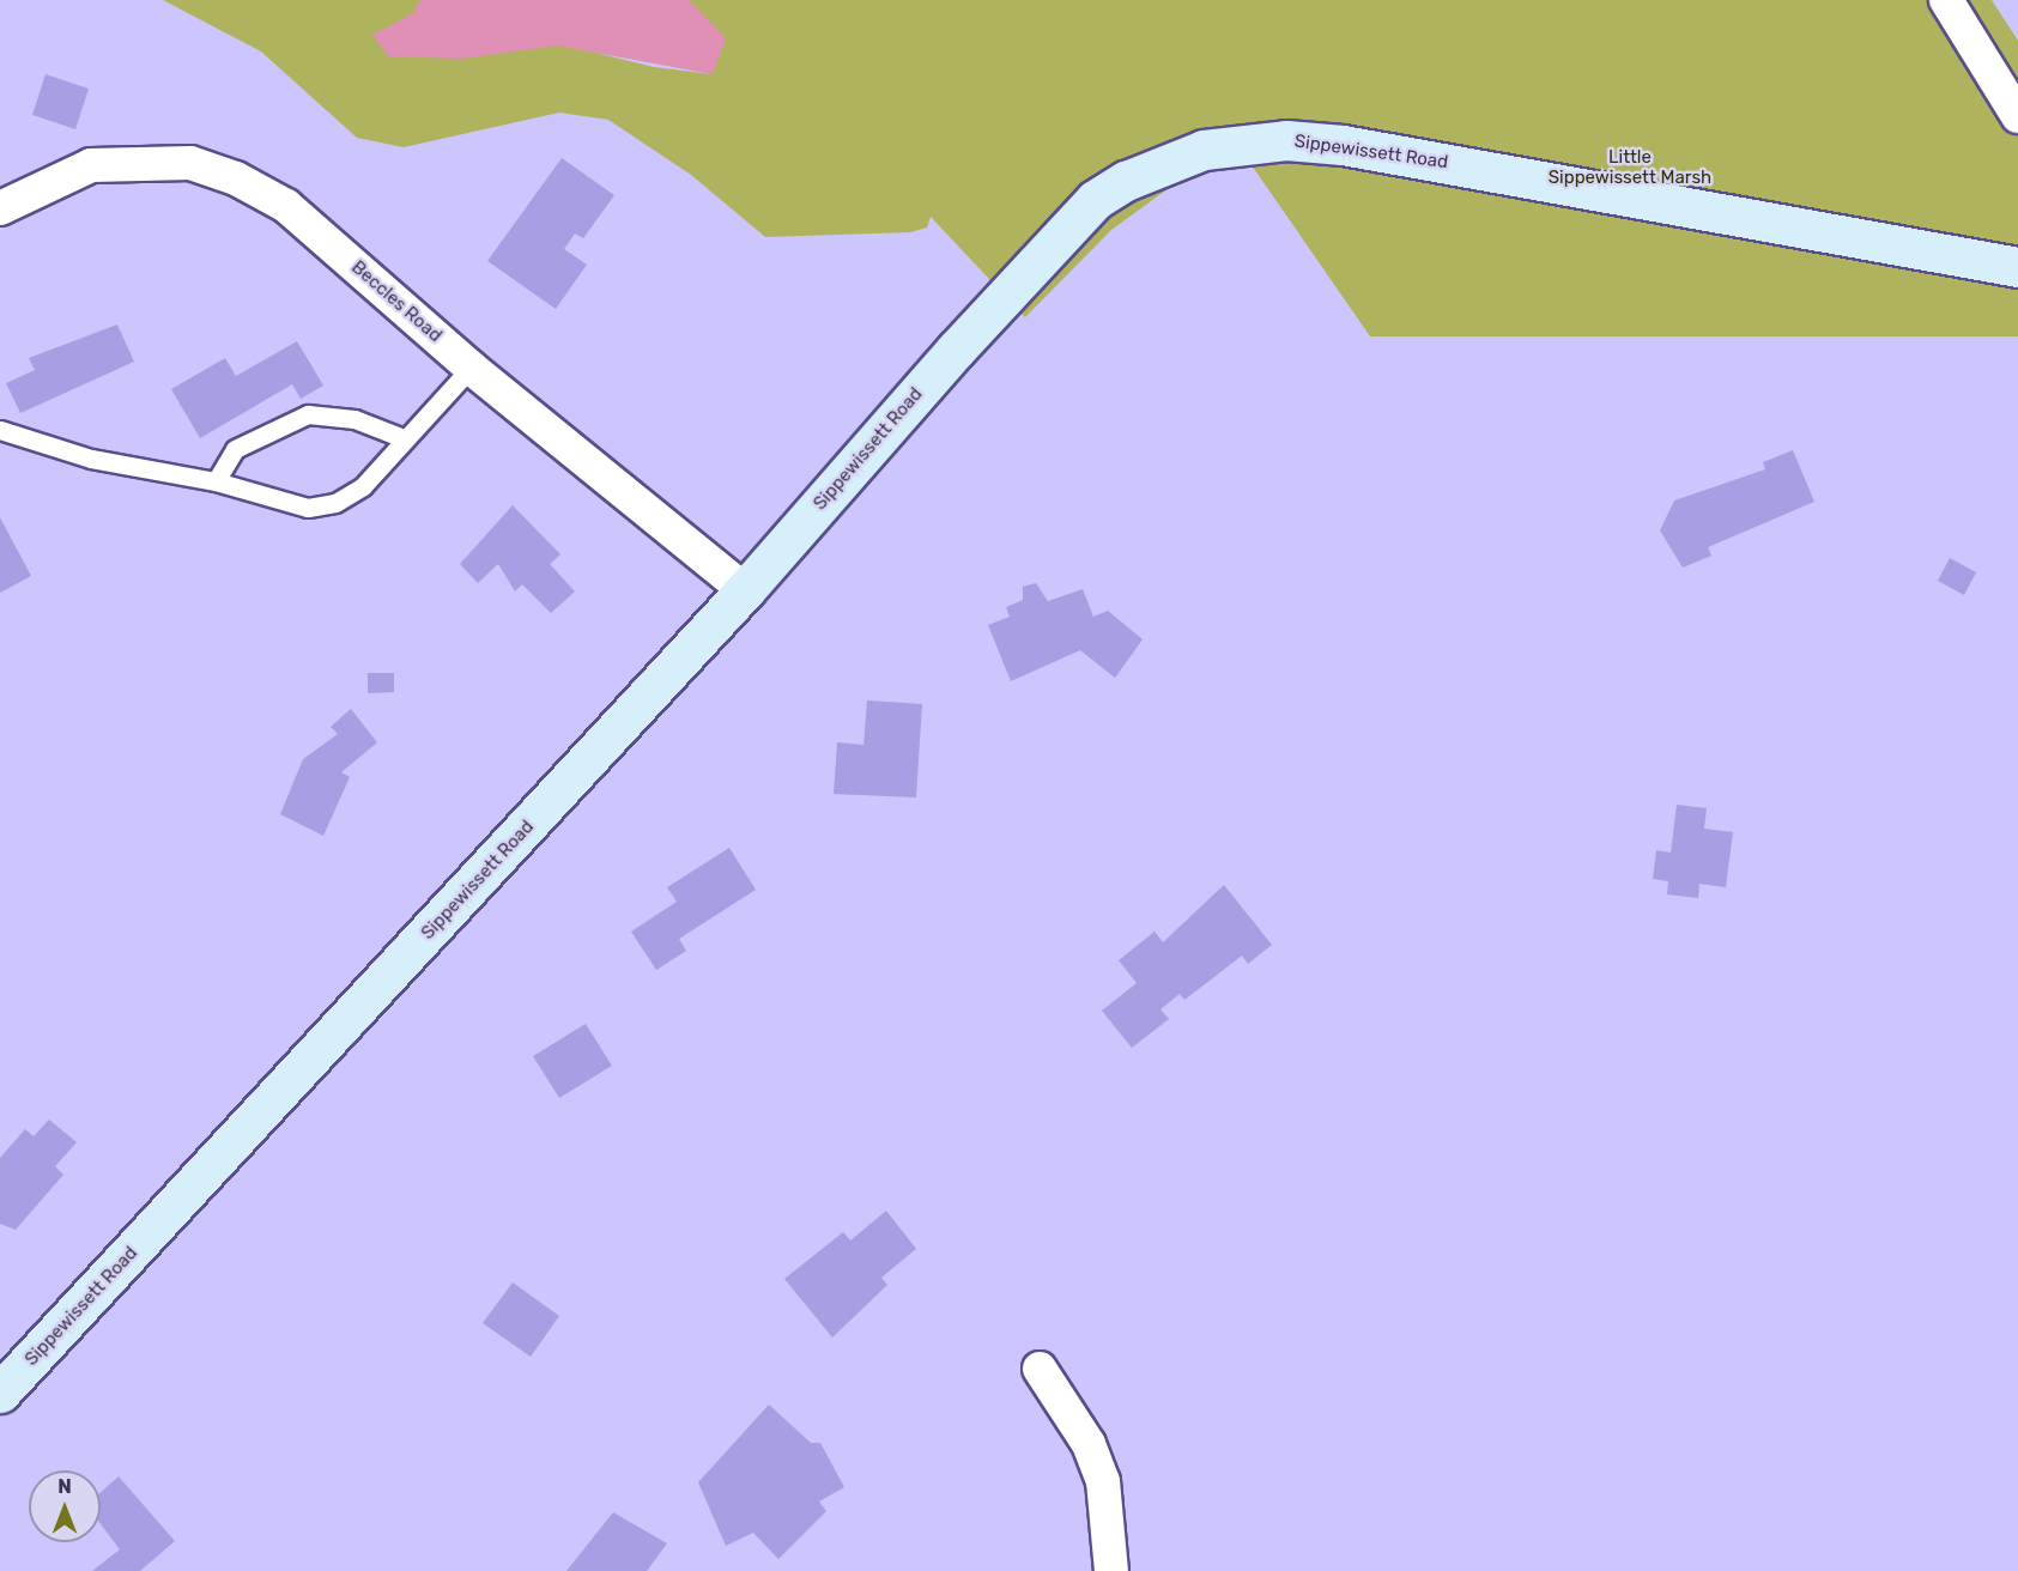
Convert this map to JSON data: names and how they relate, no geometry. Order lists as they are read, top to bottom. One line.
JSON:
{"streets":{"main road":["Sippewissett Road"],"street":["Beccles Road"]},"crossings":[["Sippewissett Road","Beccles Road"]],"parks":["Little Sippewissett Marsh"],"north":"top"}
